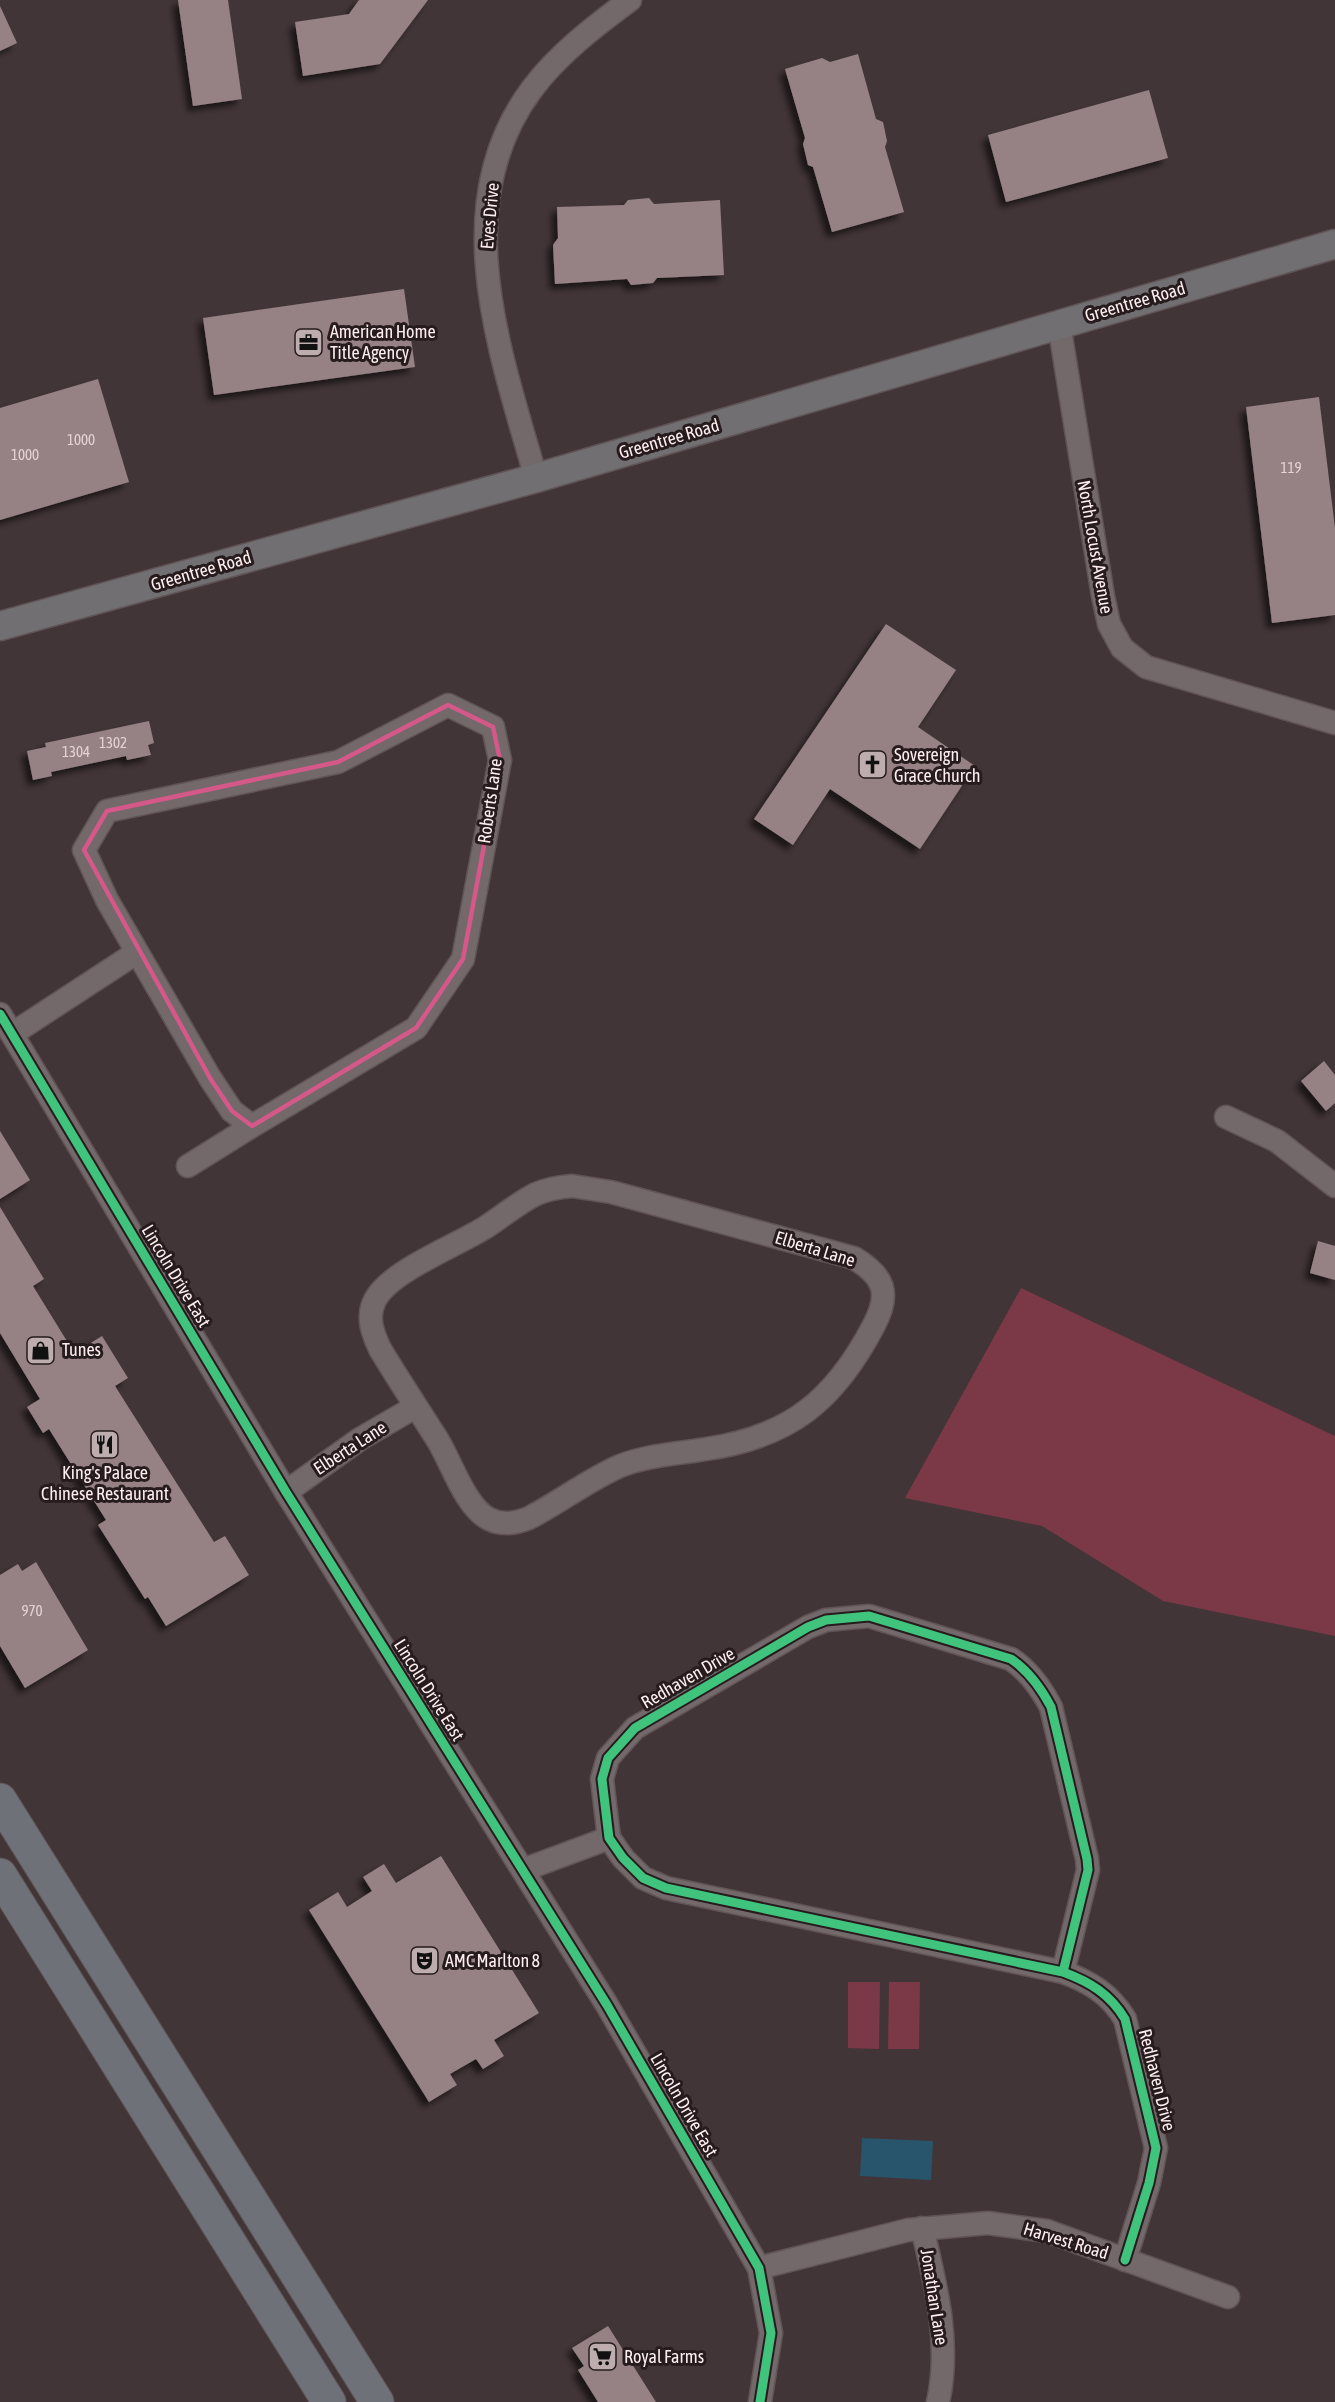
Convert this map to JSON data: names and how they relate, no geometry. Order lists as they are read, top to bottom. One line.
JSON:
{"streets":{"main road":["Greentree Road"],"street":["Eves Drive","North Locust Avenue","Roberts Lane","Elberta Lane","Lincoln Drive East","Redhaven Drive","Harvest Road","Jonathan Lane"]},"crossings":[["Eves Drive","Greentree Road"],["Greentree Road","North Locust Avenue"],["Elberta Lane","Lincoln Drive East"],["Lincoln Drive East","Harvest Road"],["Redhaven Drive","Harvest Road"],["Harvest Road","Jonathan Lane"]],"places":{"office":["American Home Title Agency"],"church":["Sovereign Grace Church"],"shop":["Tunes"],"restaurant":["King's Palace Chinese Restaurant"],"theatre":["AMC Marlton 8"],"supermarket":["Royal Farms"]},"house_numbers":["1000","1000","119","1302","1304","970"]}
